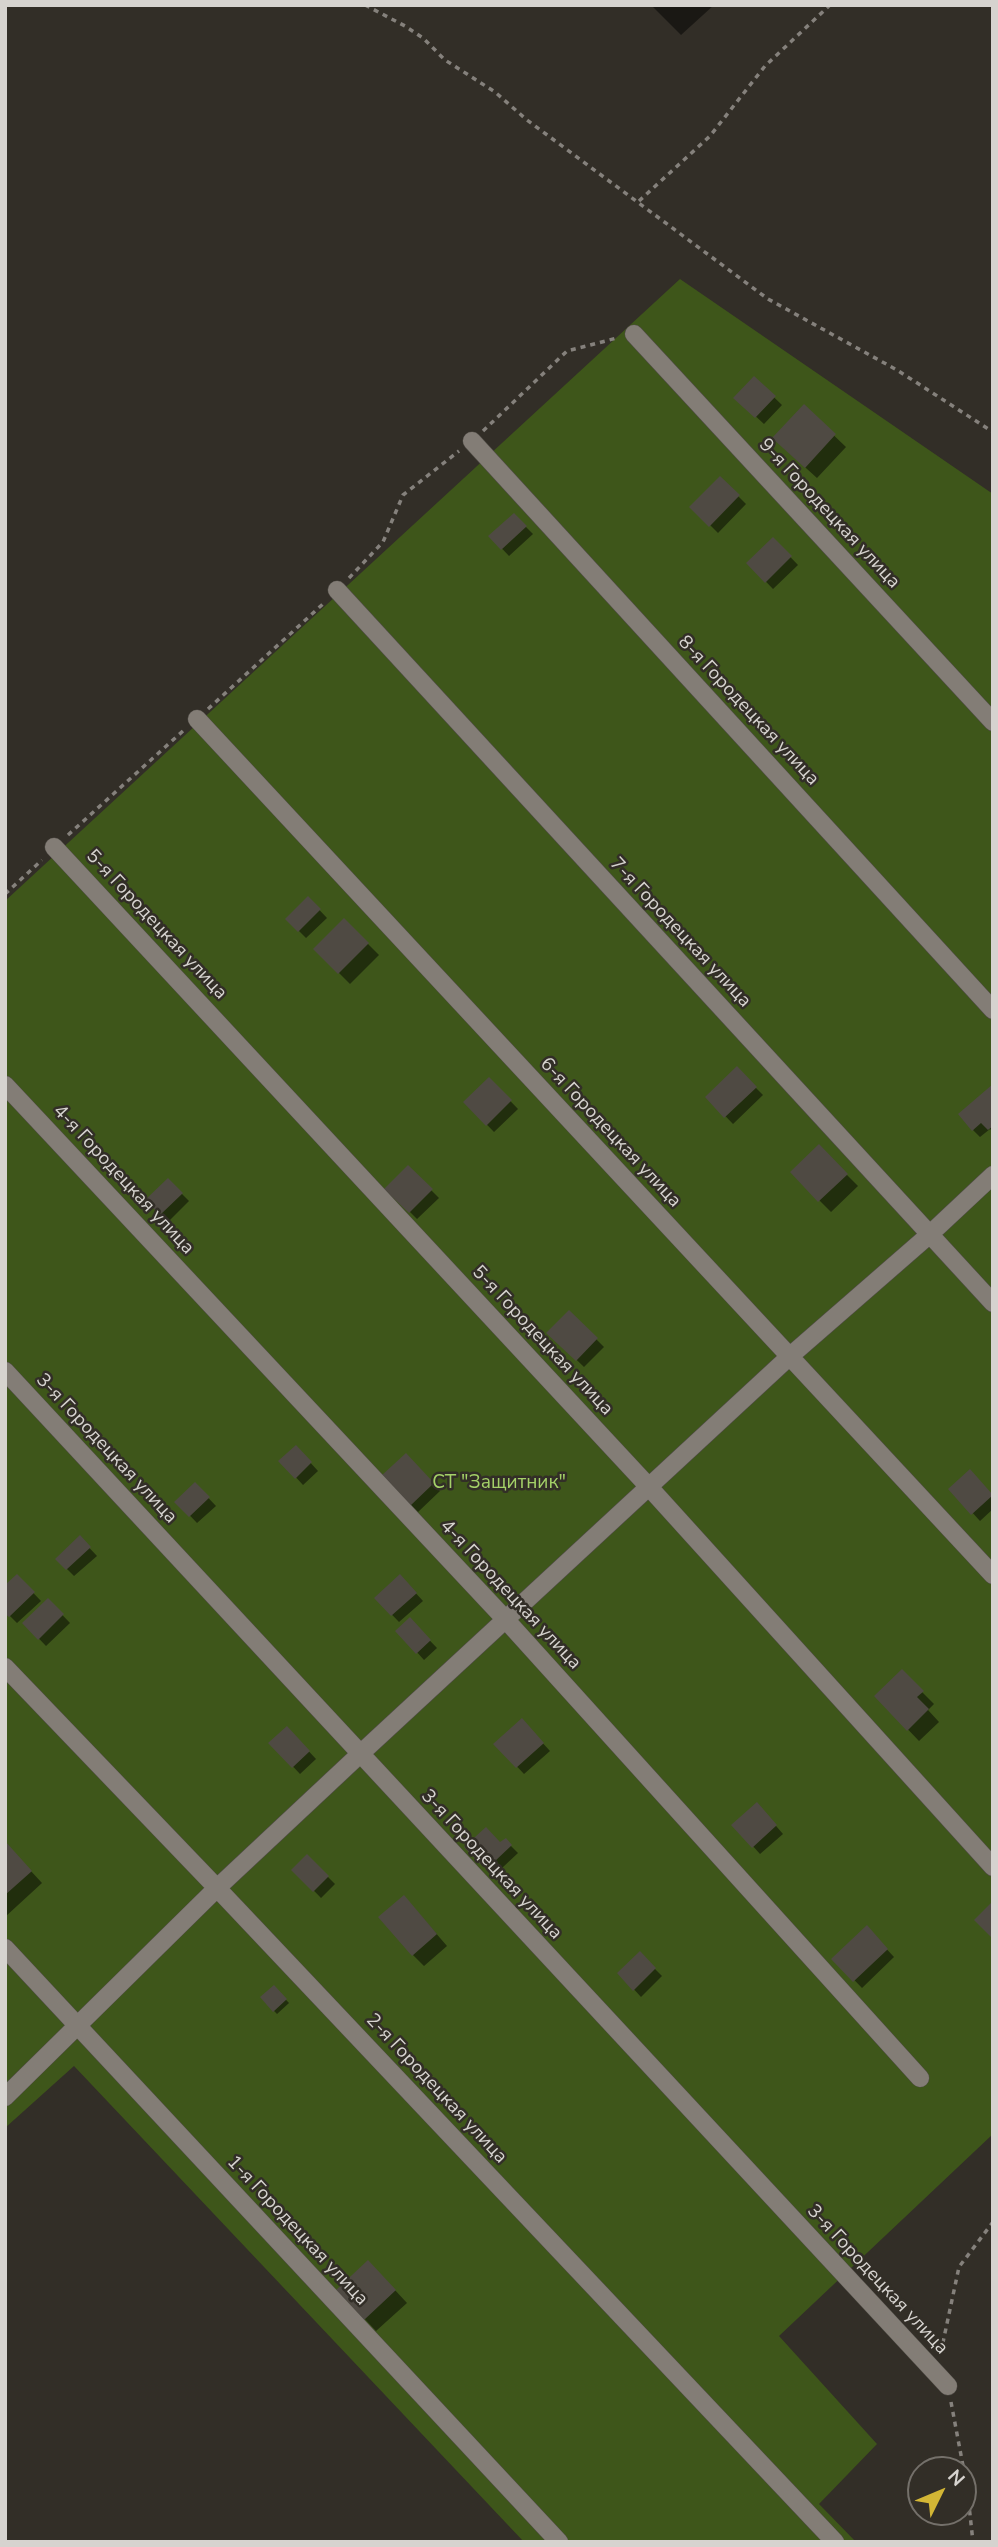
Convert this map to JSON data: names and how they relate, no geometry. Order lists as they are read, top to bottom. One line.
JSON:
{"streets":{"street":["9-я Городецкая улица","8-я Городецкая улица","5-я Городецкая улица","7-я Городецкая улица","6-я Городецкая улица","4-я Городецкая улица","3-я Городецкая улица","2-я Городецкая улица","1-я Городецкая улица"]},"parks":["СТ \"Защитник\""],"north":"top right"}
